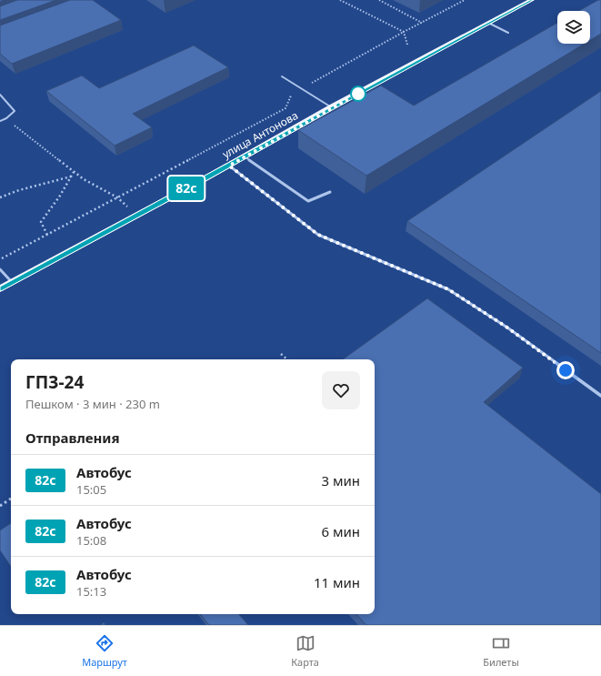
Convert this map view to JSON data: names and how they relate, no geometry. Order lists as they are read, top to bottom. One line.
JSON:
{"streets":{"main road":["улица Антонова"]},"lines":["bus line 82с"],"page":{"on_map":"82с","heading":[["ГПЗ-24","Пешком · 3 мин · 230 m"],"Отправления"],"list":[{"mark":"82с","name":"Автобус","note":"15:05","value":"3 мин"},{"mark":"82с","name":"Автобус","note":"15:08","value":"6 мин"},{"mark":"82с","name":"Автобус","note":"15:13","value":"11 мин"}],"tabs":["Маршрут","Карта","Билеты"]}}
